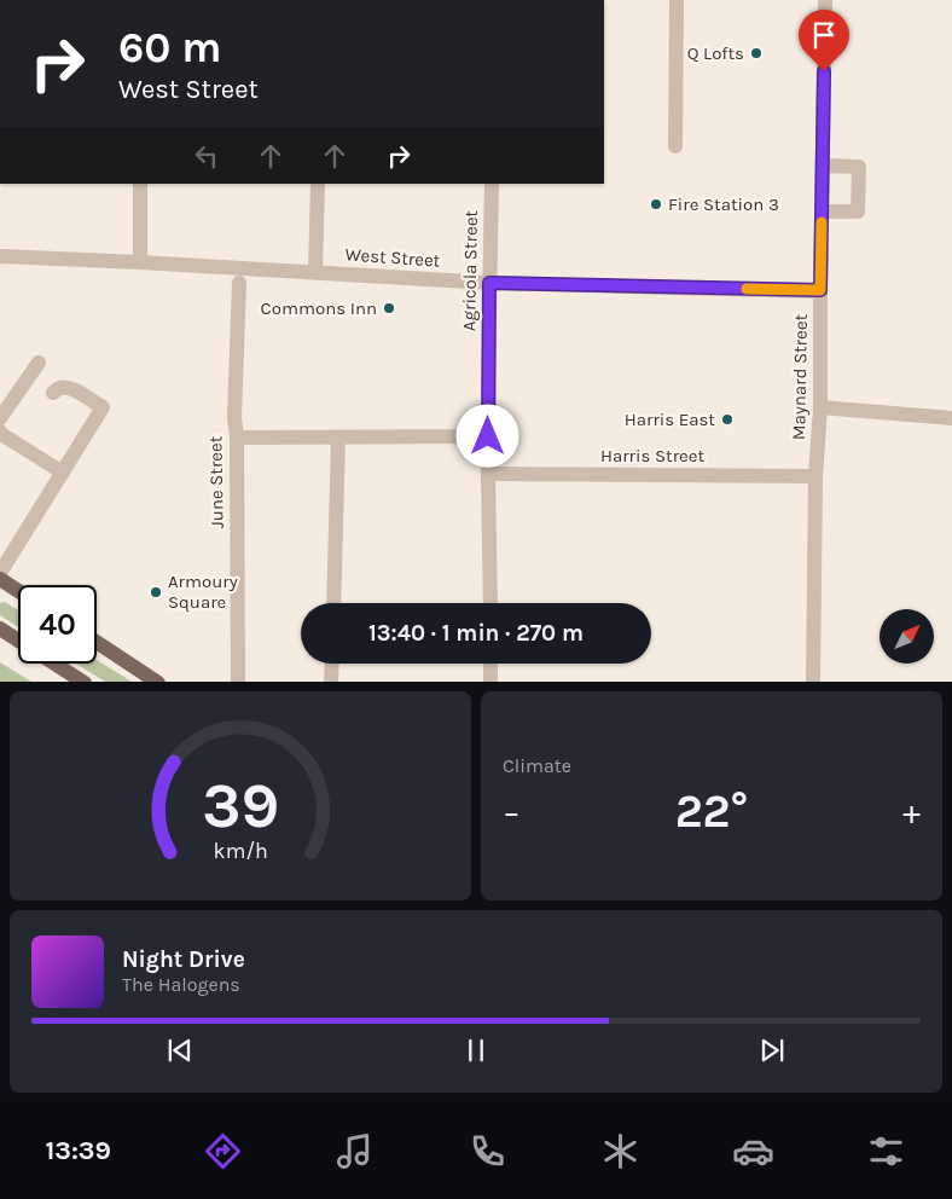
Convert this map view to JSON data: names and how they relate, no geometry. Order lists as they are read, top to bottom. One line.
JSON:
{"streets":{"street":["West Street","Agricola Street","Maynard Street","Harris Street","June Street"]},"crossings":[["West Street","Agricola Street"],["West Street","Maynard Street"],["Agricola Street","Harris Street"],["Maynard Street","Harris Street"]],"places":["Q Lofts","Fire Station 3","Commons Inn","Harris East","Armoury Square"],"north":"top right","page":{"turn":["60 m","West Street"],"limit":"40","trip":"13:40 · 1 min · 270 m","tile":"Climate","heat":["−","22°","+"],"song":["Night Drive","The Halogens"],"tabs":"13:39","gauge":["39","km/h"]}}
